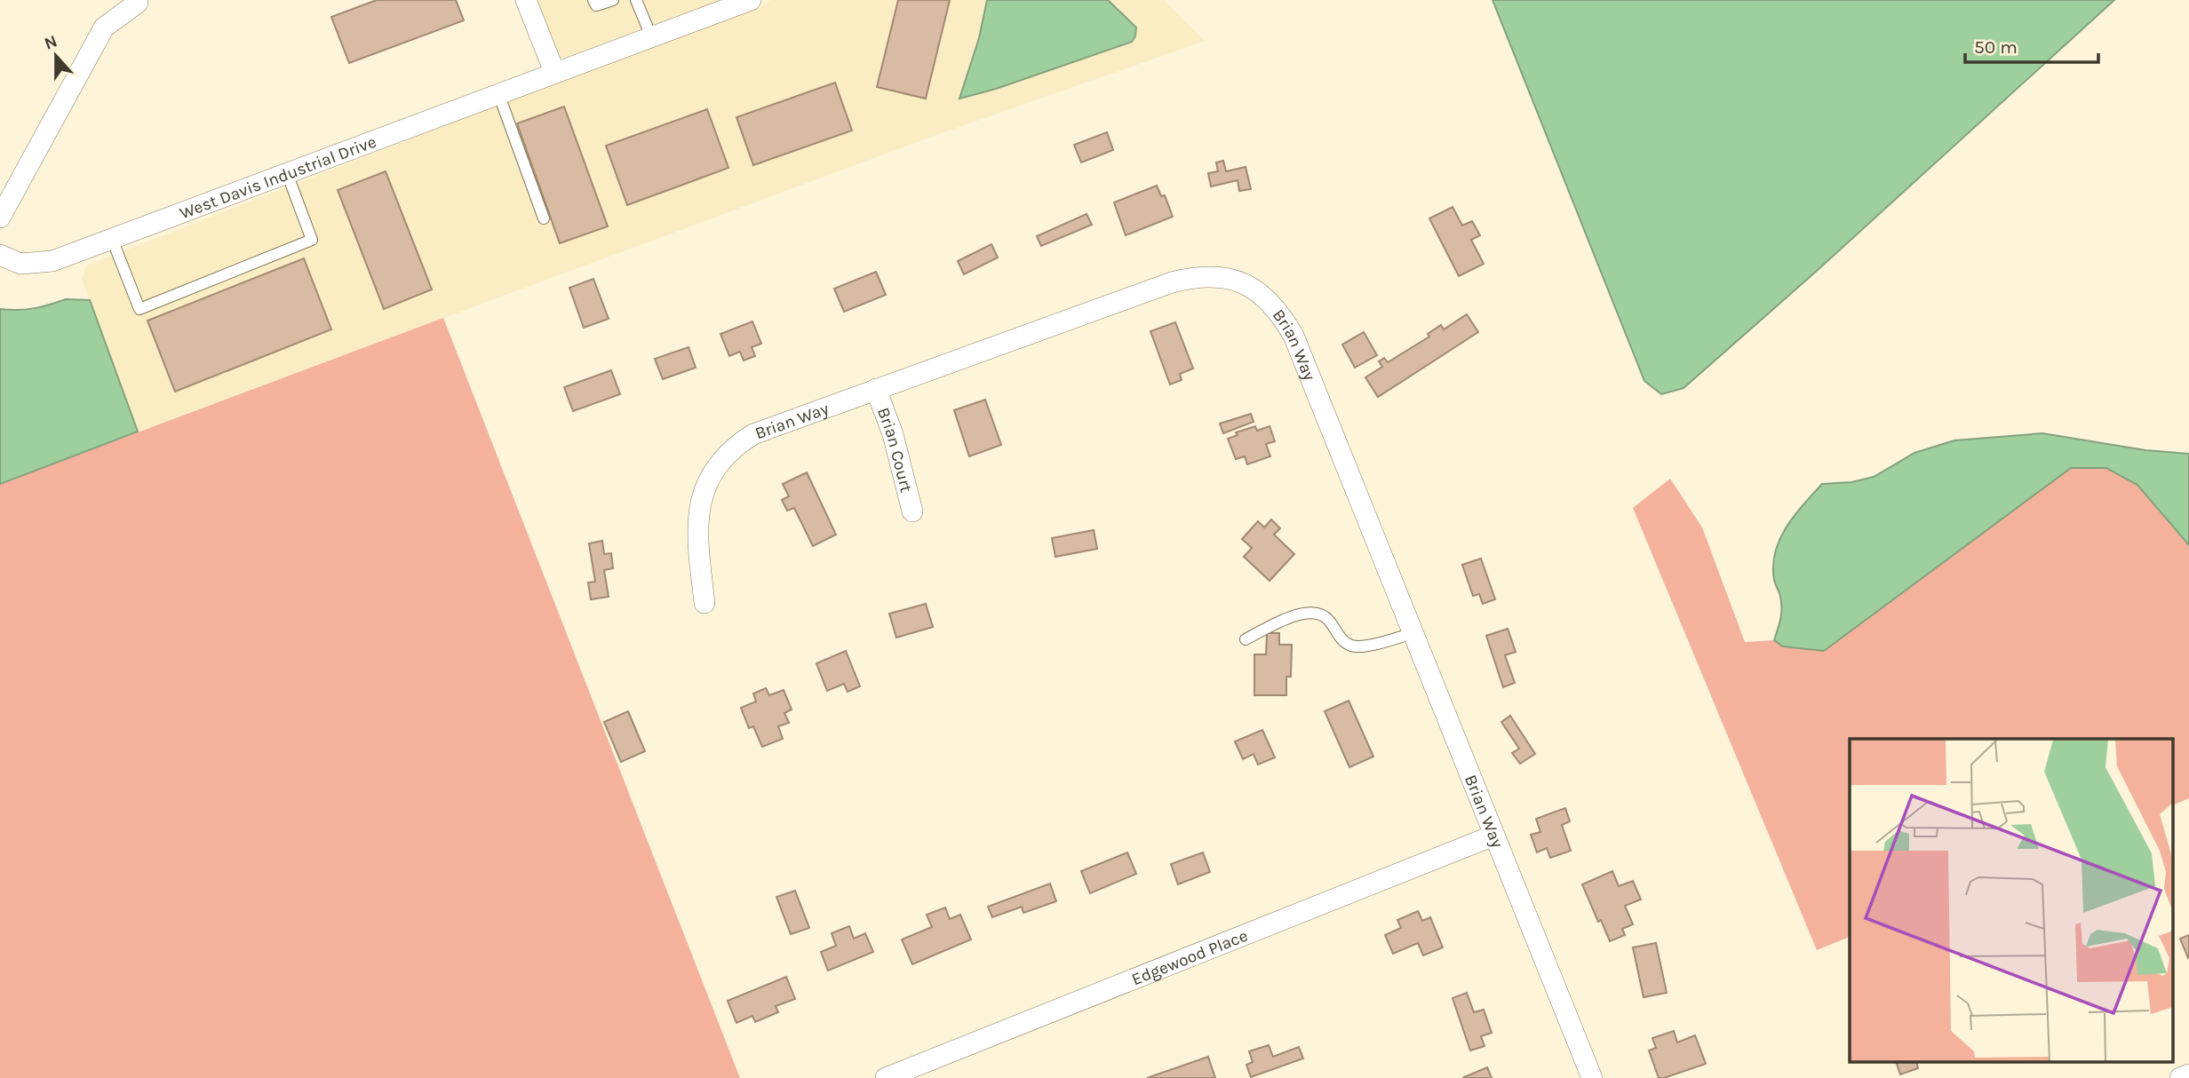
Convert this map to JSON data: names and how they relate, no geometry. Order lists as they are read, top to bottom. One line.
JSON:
{"streets":{"street":["West Davis Industrial Drive","Brian Way","Brian Court","Edgewood Place"]},"crossings":[["Brian Way","Brian Court"],["Brian Way","Edgewood Place"]],"scale_bar":"50 m","north":"top"}
